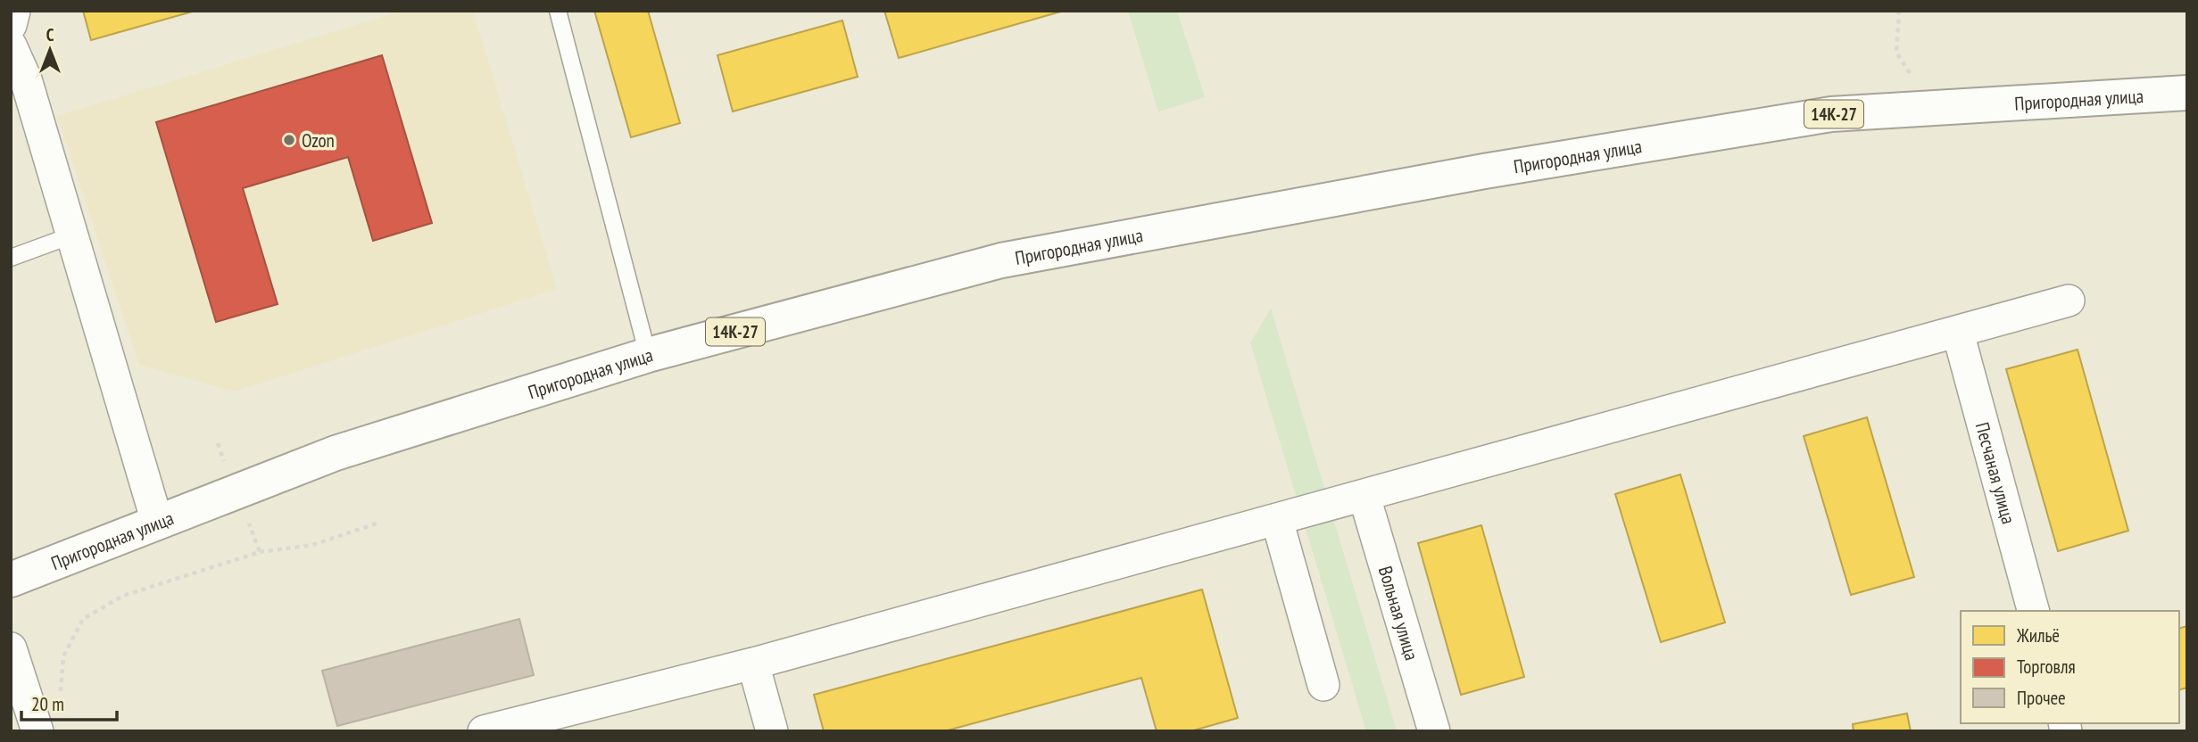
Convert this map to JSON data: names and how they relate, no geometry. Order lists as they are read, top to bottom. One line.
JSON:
{"streets":{"main road":["Пригородная улица","14К-27"],"street":["Песчаная улица","Вольная улица"]},"places":["Ozon"],"legend":["Жильё","Торговля","Прочее"],"scale_bar":"20 m","north":"top"}
